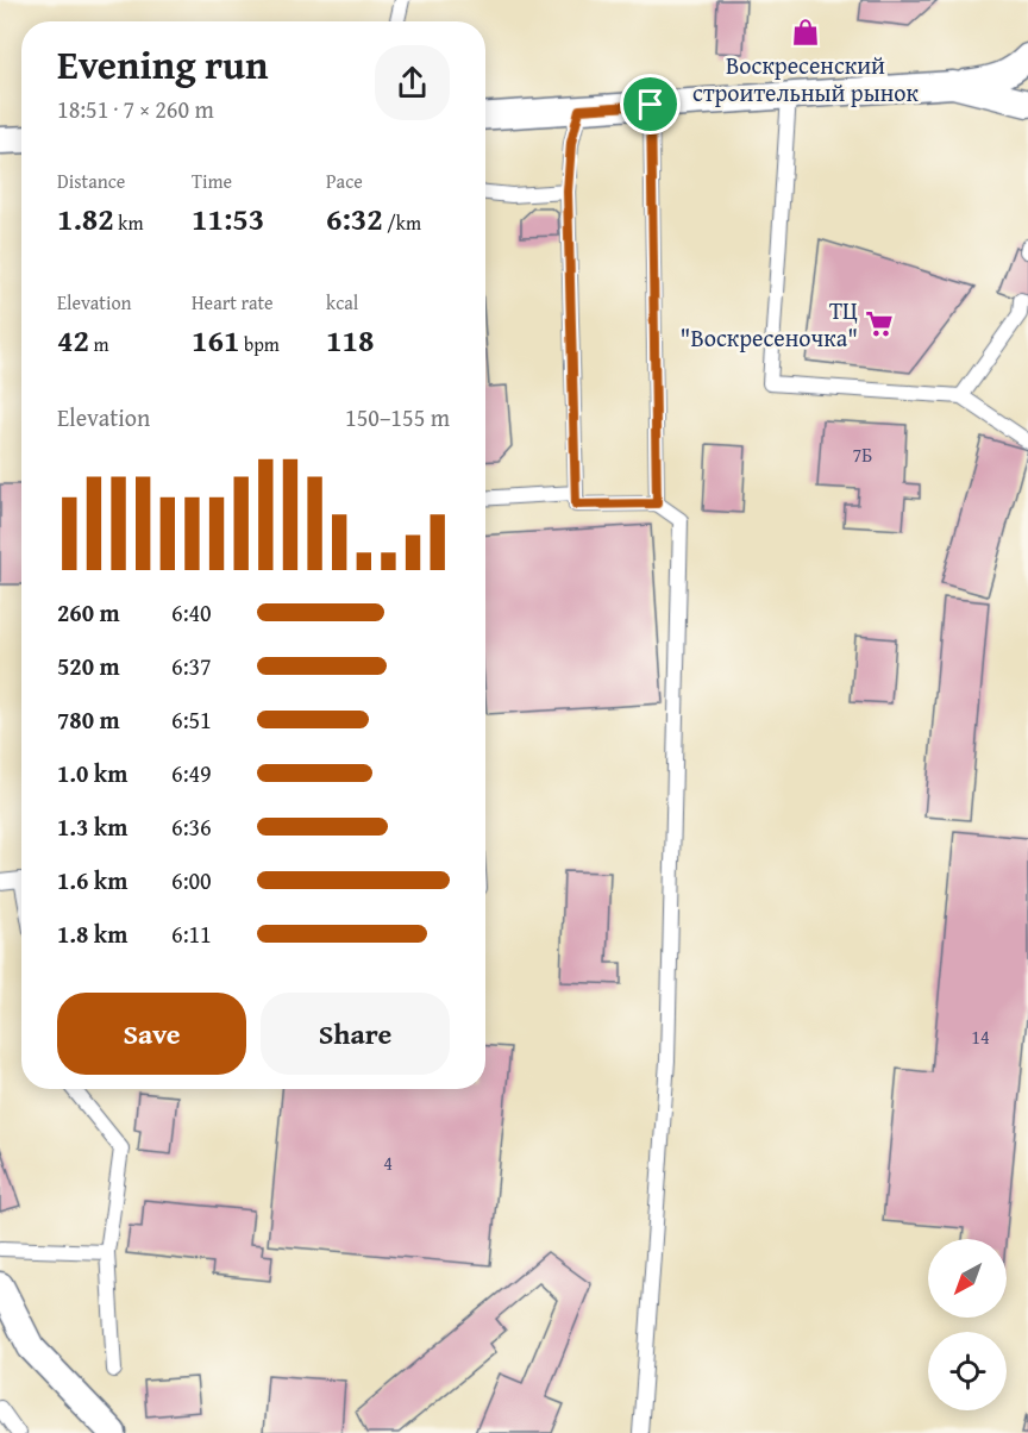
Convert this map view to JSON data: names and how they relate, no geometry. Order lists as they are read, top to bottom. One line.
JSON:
{"places":{"shop":["Воскресенский строительный рынок"],"supermarket":["ТЦ \"Воскресеночка\""]},"house_numbers":["7Б","14","4"],"north":"bottom left","page":{"heading":["Evening run","18:51 · 7 × 260 m"],"stats":[["Distance","1.82 km"],["Time","11:53"],["Pace","6:32 /km"],["Elevation","42 m"],["Heart rate","161 bpm"],["kcal","118"]],"chart":["Elevation","150–155 m"],"list":[{"name":"260 m","note":"6:40"},{"name":"520 m","note":"6:37"},{"name":"780 m","note":"6:51"},{"name":"1.0 km","note":"6:49"},{"name":"1.3 km","note":"6:36"},{"name":"1.6 km","note":"6:00"},{"name":"1.8 km","note":"6:11"}],"buttons":["Save","Share"]}}
